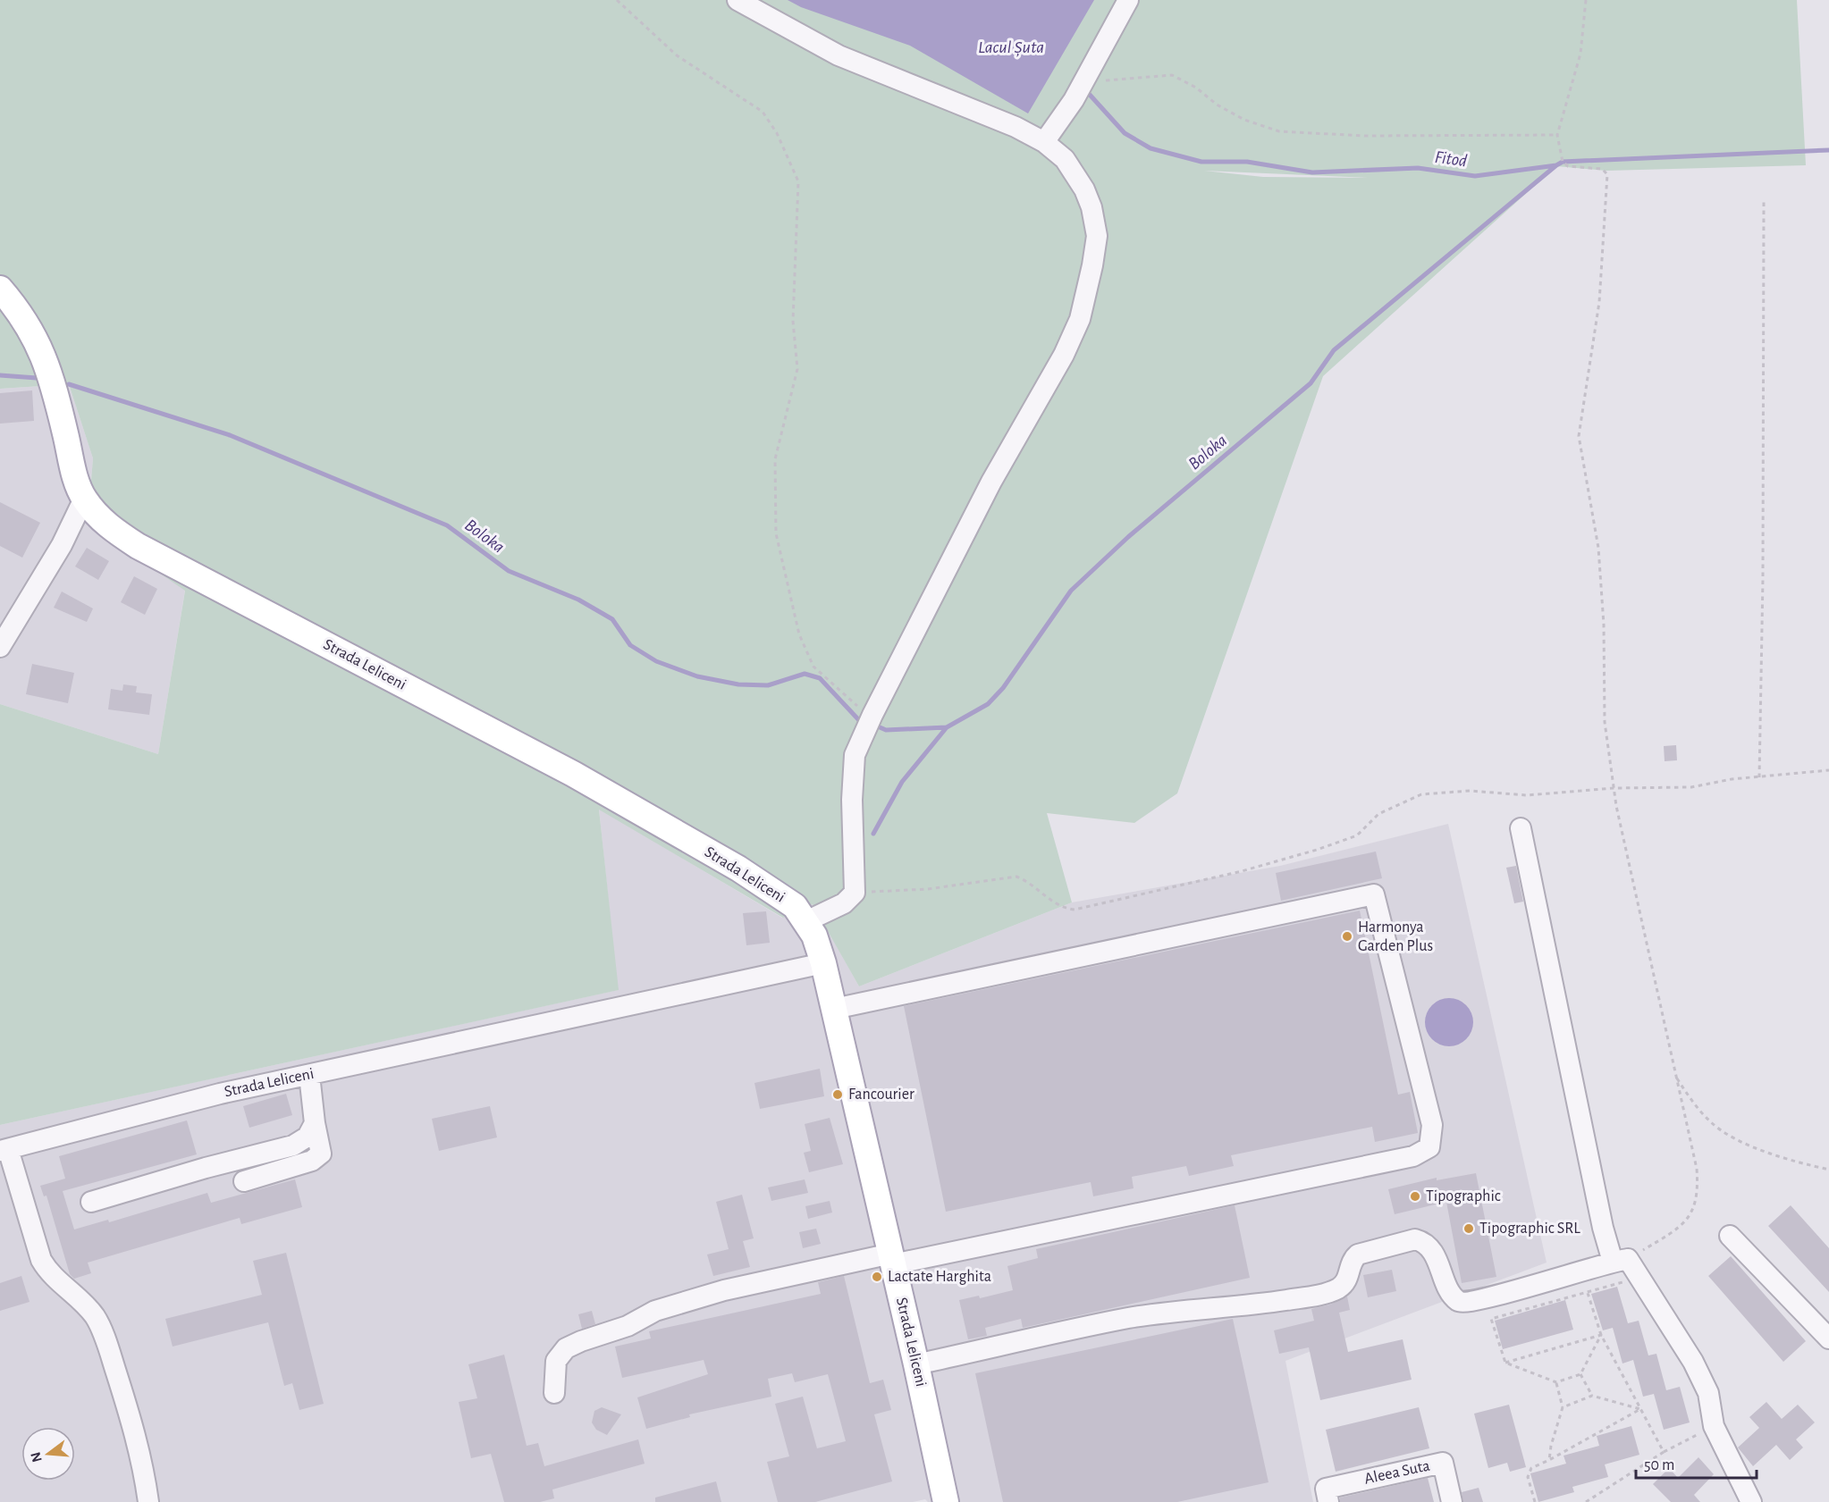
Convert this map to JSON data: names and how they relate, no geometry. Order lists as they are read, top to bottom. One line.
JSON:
{"streets":{"main road":["Strada Leliceni"],"street":["Aleea Suta"]},"water":["Lacul Șuta","Fitod","Boloka"],"places":["Harmonya Garden Plus","Fancourier","Tipographic","Tipographic SRL","Lactate Harghita"],"scale_bar":"50 m","north":"left"}
